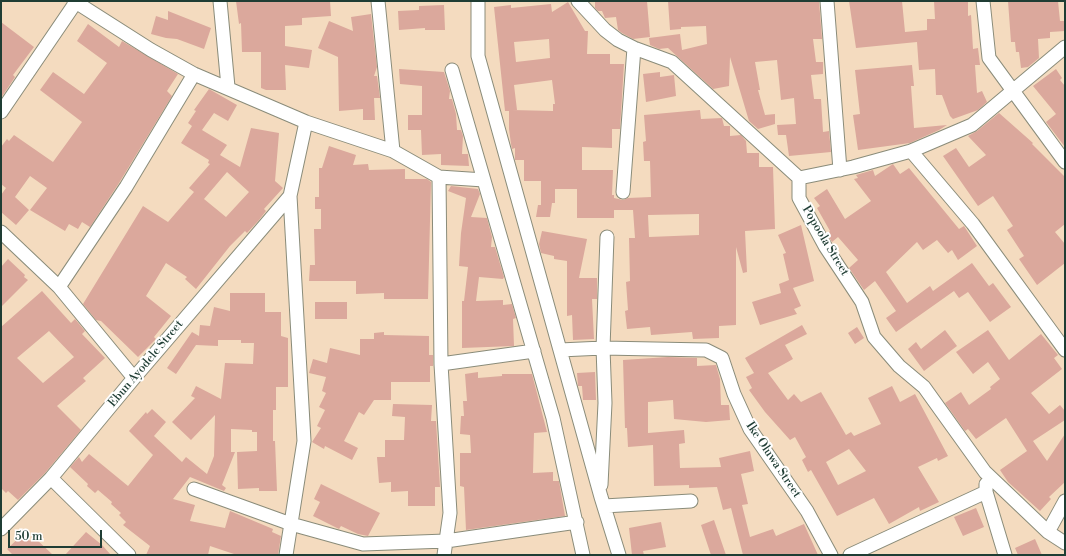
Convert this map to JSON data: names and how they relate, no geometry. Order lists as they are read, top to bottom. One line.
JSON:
{"streets":{"street":["Popoola Street","Ebun Ayodele Street","Ike Oluwa Street"]},"scale_bar":"50 m"}
